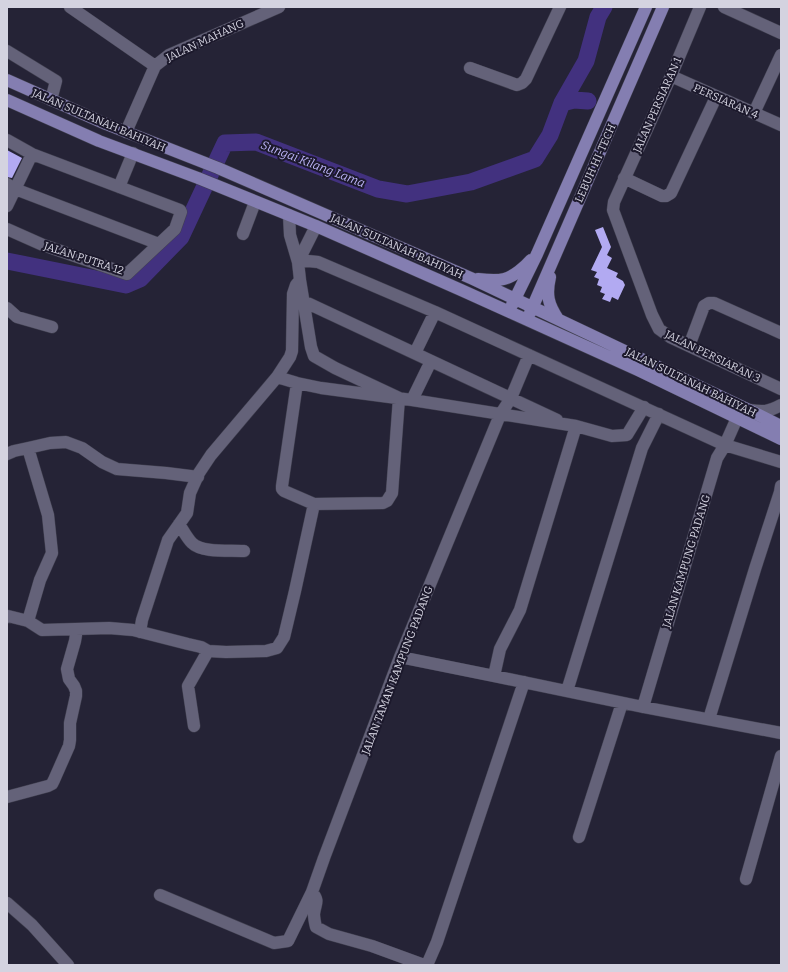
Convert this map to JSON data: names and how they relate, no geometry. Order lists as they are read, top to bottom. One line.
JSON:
{"streets":{"main road":["JALAN SULTANAH BAHIYAH","LEBUH HI-TECH"],"street":["JALAN MAHANG","PERSIARAN 4","JALAN PERSIARAN 1","JALAN PUTRA 12","JALAN PERSIARAN 3","JALAN KAMPUNG PADANG","JALAN TAMAN KAMPUNG PADANG"]},"crossings":[["JALAN MAHANG","JALAN SULTANAH BAHIYAH"],["PERSIARAN 4","JALAN PERSIARAN 1"],["JALAN PERSIARAN 1","JALAN PERSIARAN 3"],["JALAN SULTANAH BAHIYAH","LEBUH HI-TECH"],["JALAN SULTANAH BAHIYAH","JALAN KAMPUNG PADANG"]],"water":["Sungai Kilang Lama"]}
